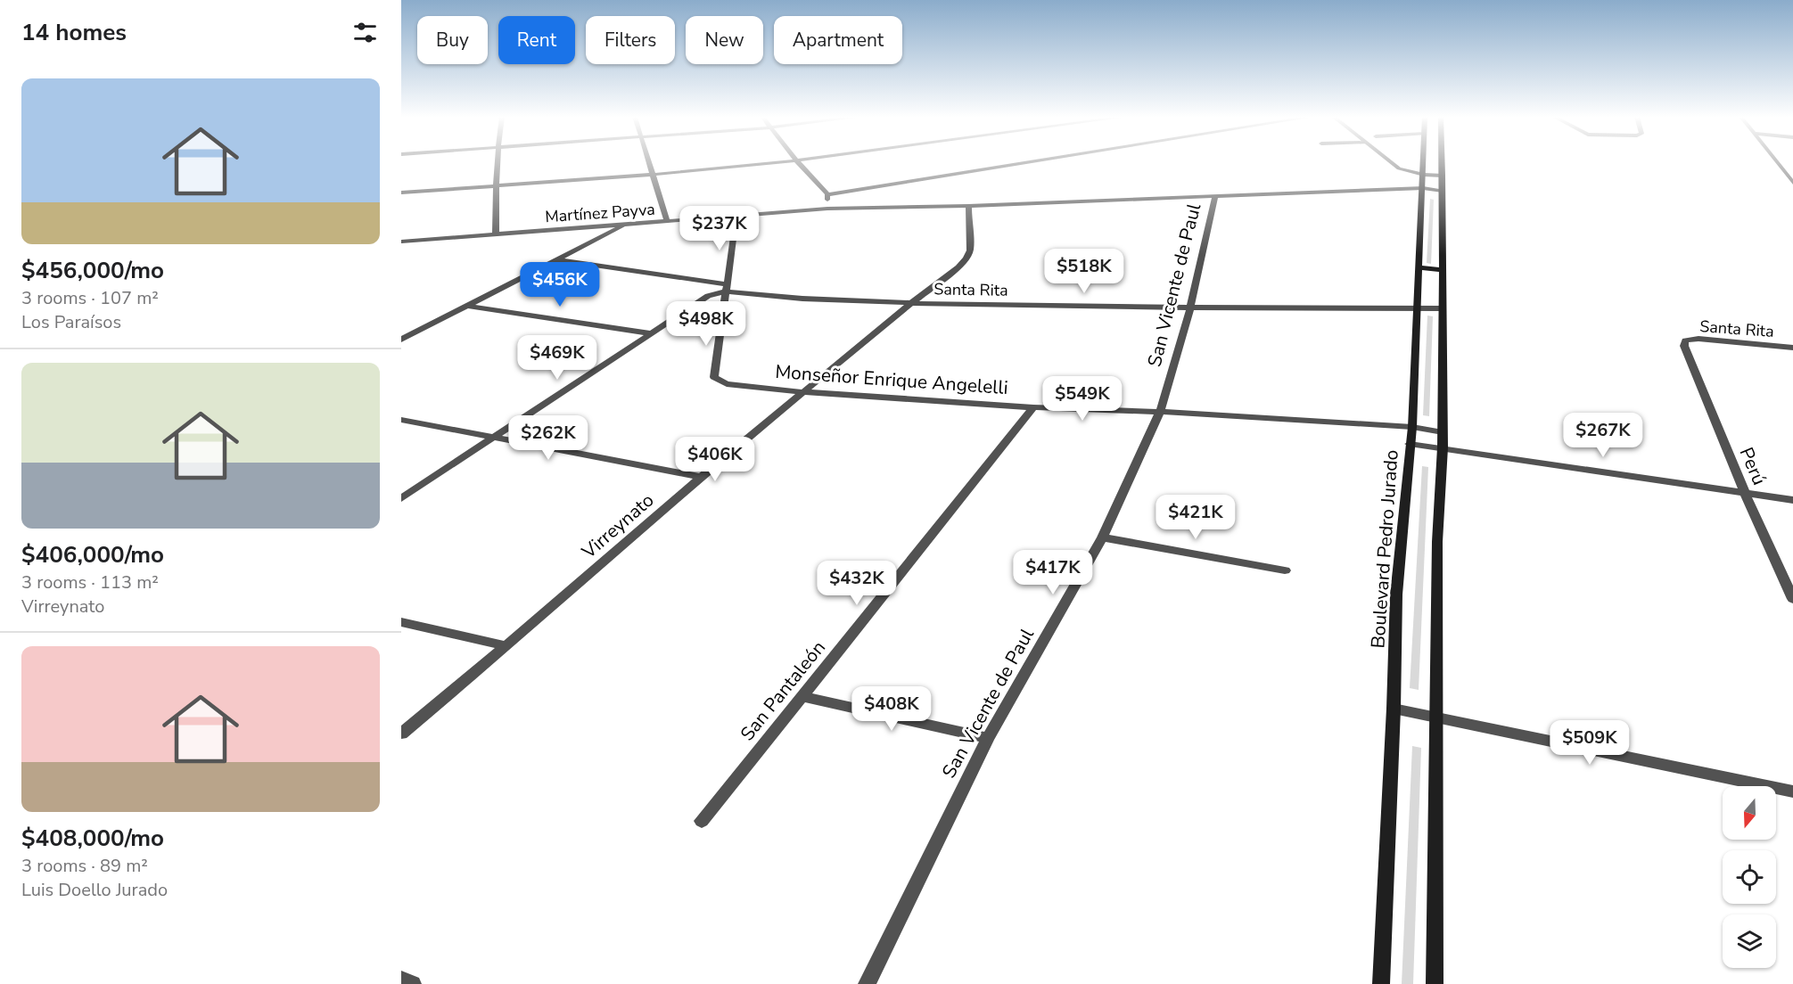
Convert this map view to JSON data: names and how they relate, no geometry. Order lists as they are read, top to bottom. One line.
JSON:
{"streets":{"main road":["Boulevard Pedro Jurado"],"street":["Martínez Payva","San Vicente de Paul","Santa Rita","Monseñor Enrique Angelelli","Perú","Virreynato","San Pantaleón"]},"crossings":[["Martínez Payva","San Vicente de Paul"],["Martínez Payva","Virreynato"],["Martínez Payva","Boulevard Pedro Jurado"],["San Vicente de Paul","Santa Rita"],["San Vicente de Paul","Monseñor Enrique Angelelli"],["Santa Rita","Monseñor Enrique Angelelli"],["Santa Rita","Perú"],["Santa Rita","Virreynato"],["Santa Rita","Boulevard Pedro Jurado"],["Monseñor Enrique Angelelli","Virreynato"],["Monseñor Enrique Angelelli","Boulevard Pedro Jurado"],["Monseñor Enrique Angelelli","San Pantaleón"]],"north":"bottom","page":{"heading":"14 homes","chip":["Buy","Rent","Filters","New","Apartment"],"list":[{"name":"$456,000/mo","note":"3 rooms · 107 m² · Los Paraísos"},{"name":"$406,000/mo","note":"3 rooms · 113 m² · Virreynato"},{"name":"$408,000/mo","note":"3 rooms · 89 m² · Luis Doello Jurado"}],"price":["$237K","$518K","$456K","$498K","$469K","$549K","$267K","$262K","$406K","$421K","$417K","$432K","$408K","$509K"]}}
